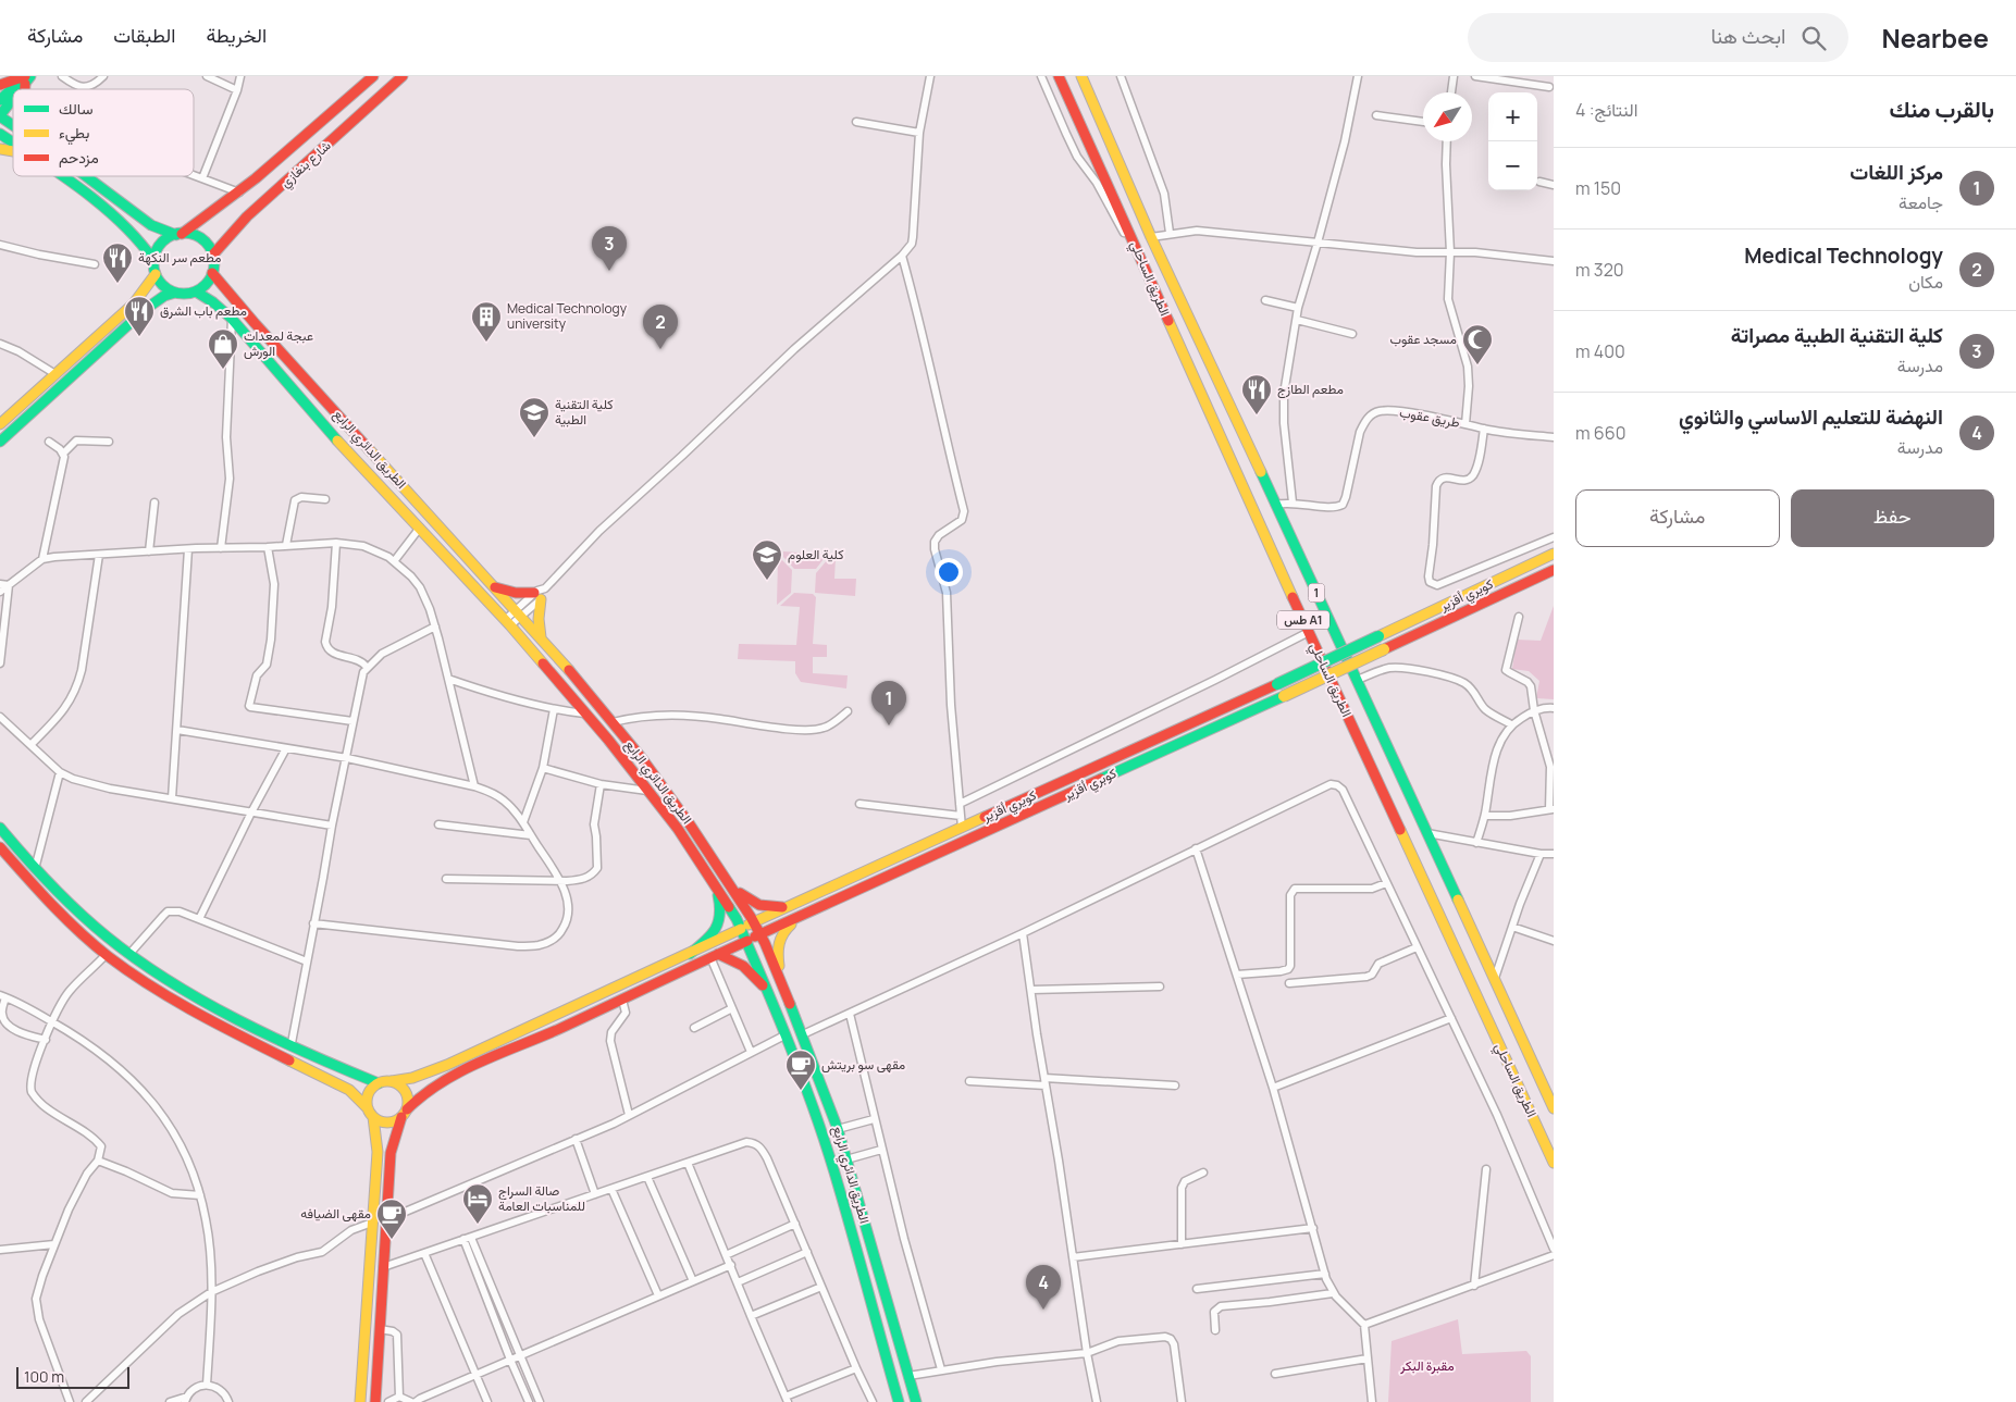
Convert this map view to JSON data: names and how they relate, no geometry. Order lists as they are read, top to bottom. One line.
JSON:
{"streets":{"main road":["شارع بنغازي","الطريق الساحلي","الطريق الدائري الرابع","1","كويري أقزير","طس A1","كوبري أقزير"],"street":["طريق عقوب"]},"crossings":[["شارع بنغازي","الطريق الدائري الرابع"],["الطريق الساحلي","طريق عقوب"],["الطريق الدائري الرابع","كويري أقزير"],["الطريق الدائري الرابع","كوبري أقزير"]],"parks":["مقبرة البكر"],"places":{"restaurant":["مطعم سر النكهة","مطعم باب الشرق","مطعم الطازج"],"building":["Medical Technology university"],"mosque":["مسجد عقوب"],"shop":["عبجة لمعدات الورش"],"school or university":["كلية التقنية الطبية","كلية العلوم"],"cafe":["مقهى سو بريتش","مقهى الضيافه"],"hotel":["صالة السراج للمناسبات العامة"]},"legend":["سالك","بطيء","مزدحم"],"scale_bar":"100 m","north":"bottom left","page":{"header":"Nearbee","search":"ابحث هنا","nav":["الخريطة","الطبقات","مشاركة"],"heading":["بالقرب منك","النتائج: 4"],"map_buttons":["+","−"],"list":[{"mark":"1","name":"مركز اللغات","note":"جامعة","value":"150 m"},{"mark":"2","name":"Medical Technology","note":"مكان","value":"320 m"},{"mark":"3","name":"كلية التقنية الطبية مصراتة","note":"مدرسة","value":"400 m"},{"mark":"4","name":"النهضة للتعليم الاساسي والثانوي","note":"مدرسة","value":"660 m"}],"pins":["3","2","1","4"],"buttons":["حفظ","مشاركة"],"scale":"100 m"}}
